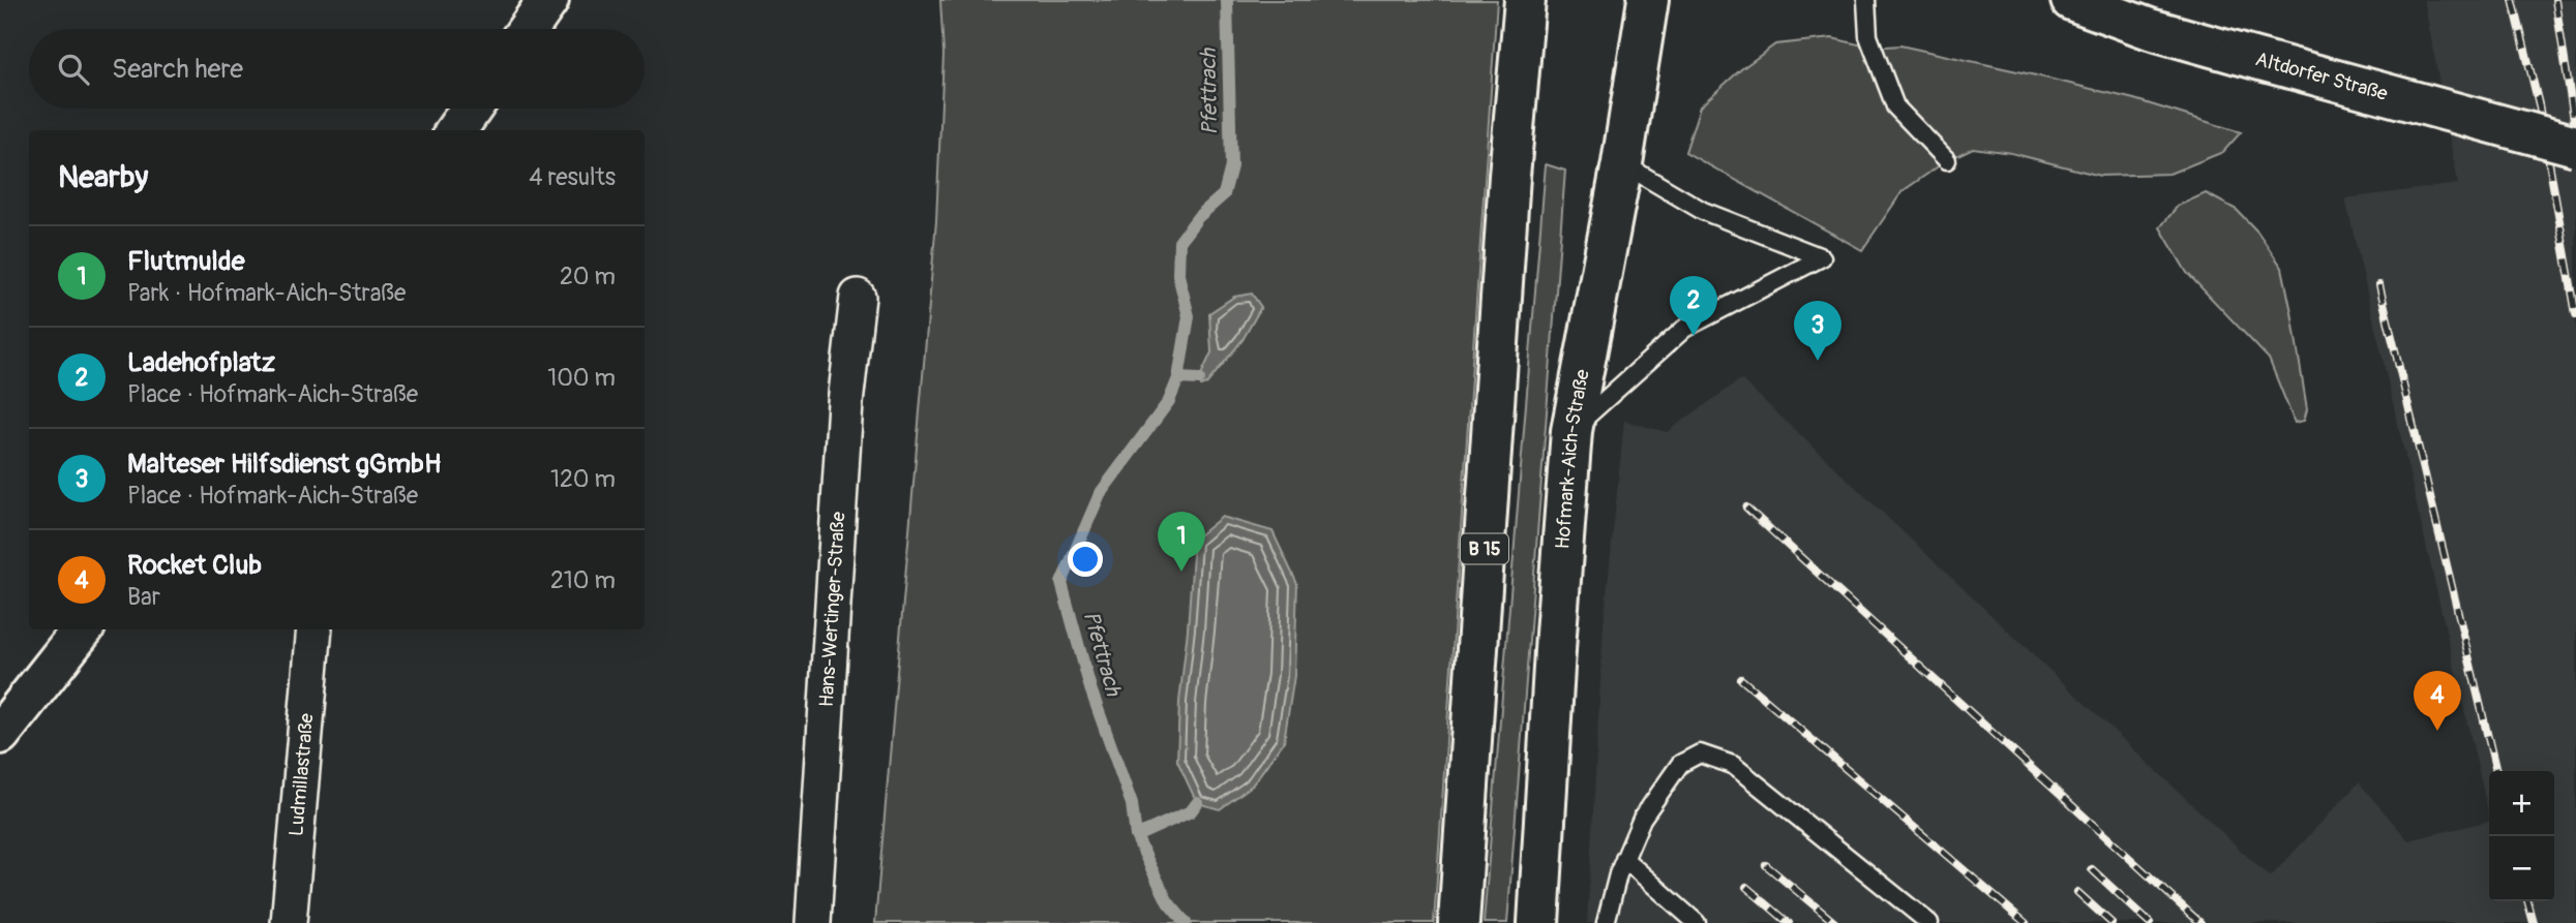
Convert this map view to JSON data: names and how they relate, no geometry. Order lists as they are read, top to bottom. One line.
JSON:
{"streets":{"main road":["Altdorfer Straße","Hofmark-Aich-Straße","B 15"],"street":["Hans-Wertinger-Straße","Ludmillastraße"]},"water":["Pfettrach"],"page":{"search":"Search here","heading":["Nearby","4 results"],"list":[{"mark":"1","name":"Flutmulde","note":"Park · Hofmark-Aich-Straße","value":"20 m"},{"mark":"2","name":"Ladehofplatz","note":"Place · Hofmark-Aich-Straße","value":"100 m"},{"mark":"3","name":"Malteser Hilfsdienst gGmbH","note":"Place · Hofmark-Aich-Straße","value":"120 m"},{"mark":"4","name":"Rocket Club","note":"Bar","value":"210 m"}],"pins":["2","3","1","4"],"map_buttons":["+","−"]}}
